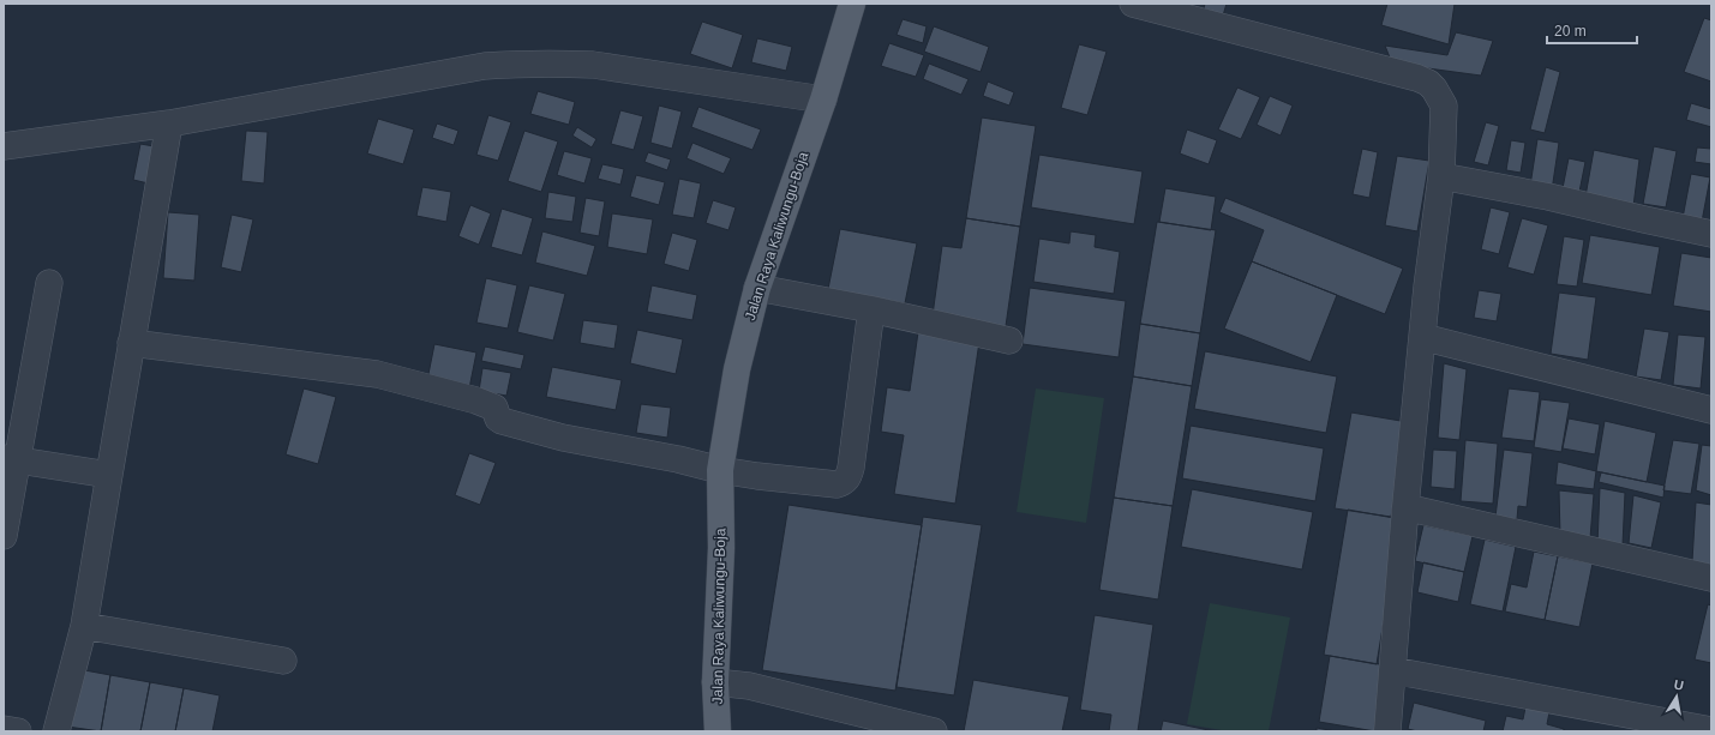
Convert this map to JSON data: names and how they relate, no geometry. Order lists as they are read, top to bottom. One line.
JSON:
{"streets":{"main road":["Jalan Raya Kaliwungu-Boja"]},"scale_bar":"20 m","north":"top"}
